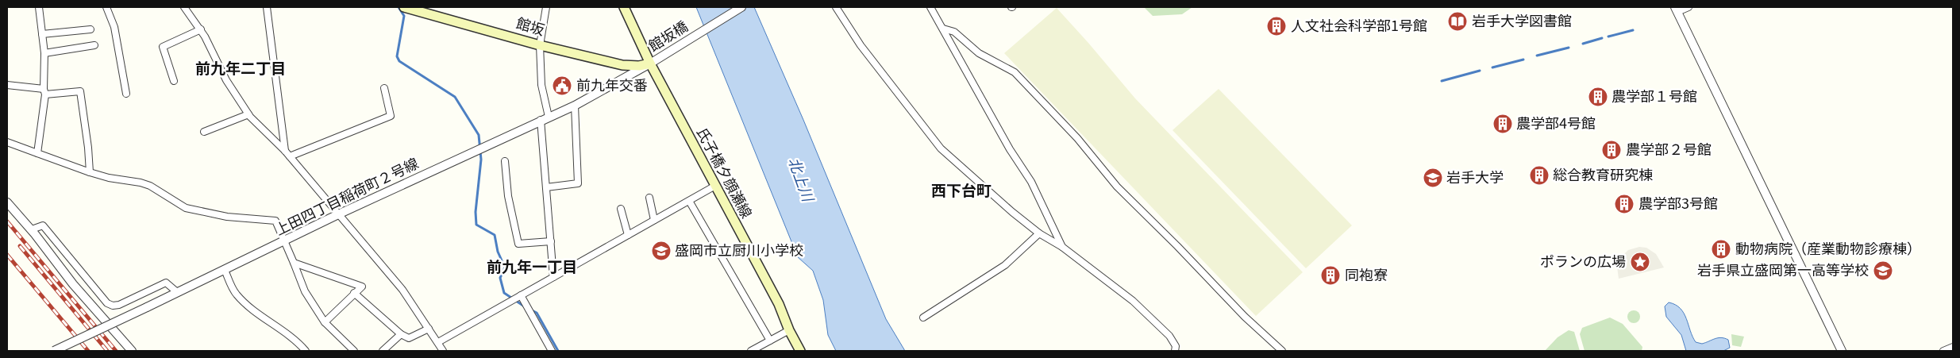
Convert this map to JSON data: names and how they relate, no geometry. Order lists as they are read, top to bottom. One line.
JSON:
{"streets":{"main road":["館坂","氏子橋夕顔瀬線"],"street":["館坂橋","上田四丁目稲荷町２号線"]},"crossings":[["館坂","館坂橋"],["館坂","氏子橋夕顔瀬線"],["館坂","上田四丁目稲荷町２号線"],["館坂橋","氏子橋夕顔瀬線"],["館坂橋","上田四丁目稲荷町２号線"],["氏子橋夕顔瀬線","上田四丁目稲荷町２号線"]],"districts":["前九年二丁目","西下台町","前九年一丁目"],"water":["北上川"],"places":{"library":["岩手大学図書館"],"building":["人文社会科学部1号館","農学部１号館","農学部4号館","農学部２号館","総合教育研究棟","農学部3号館","動物病院（産業動物診療棟）","同袍寮"],"public building":["前九年交番"],"school or university":["岩手大学","盛岡市立厨川小学校","岩手県立盛岡第一高等学校"],"place":["ポランの広場"]}}
